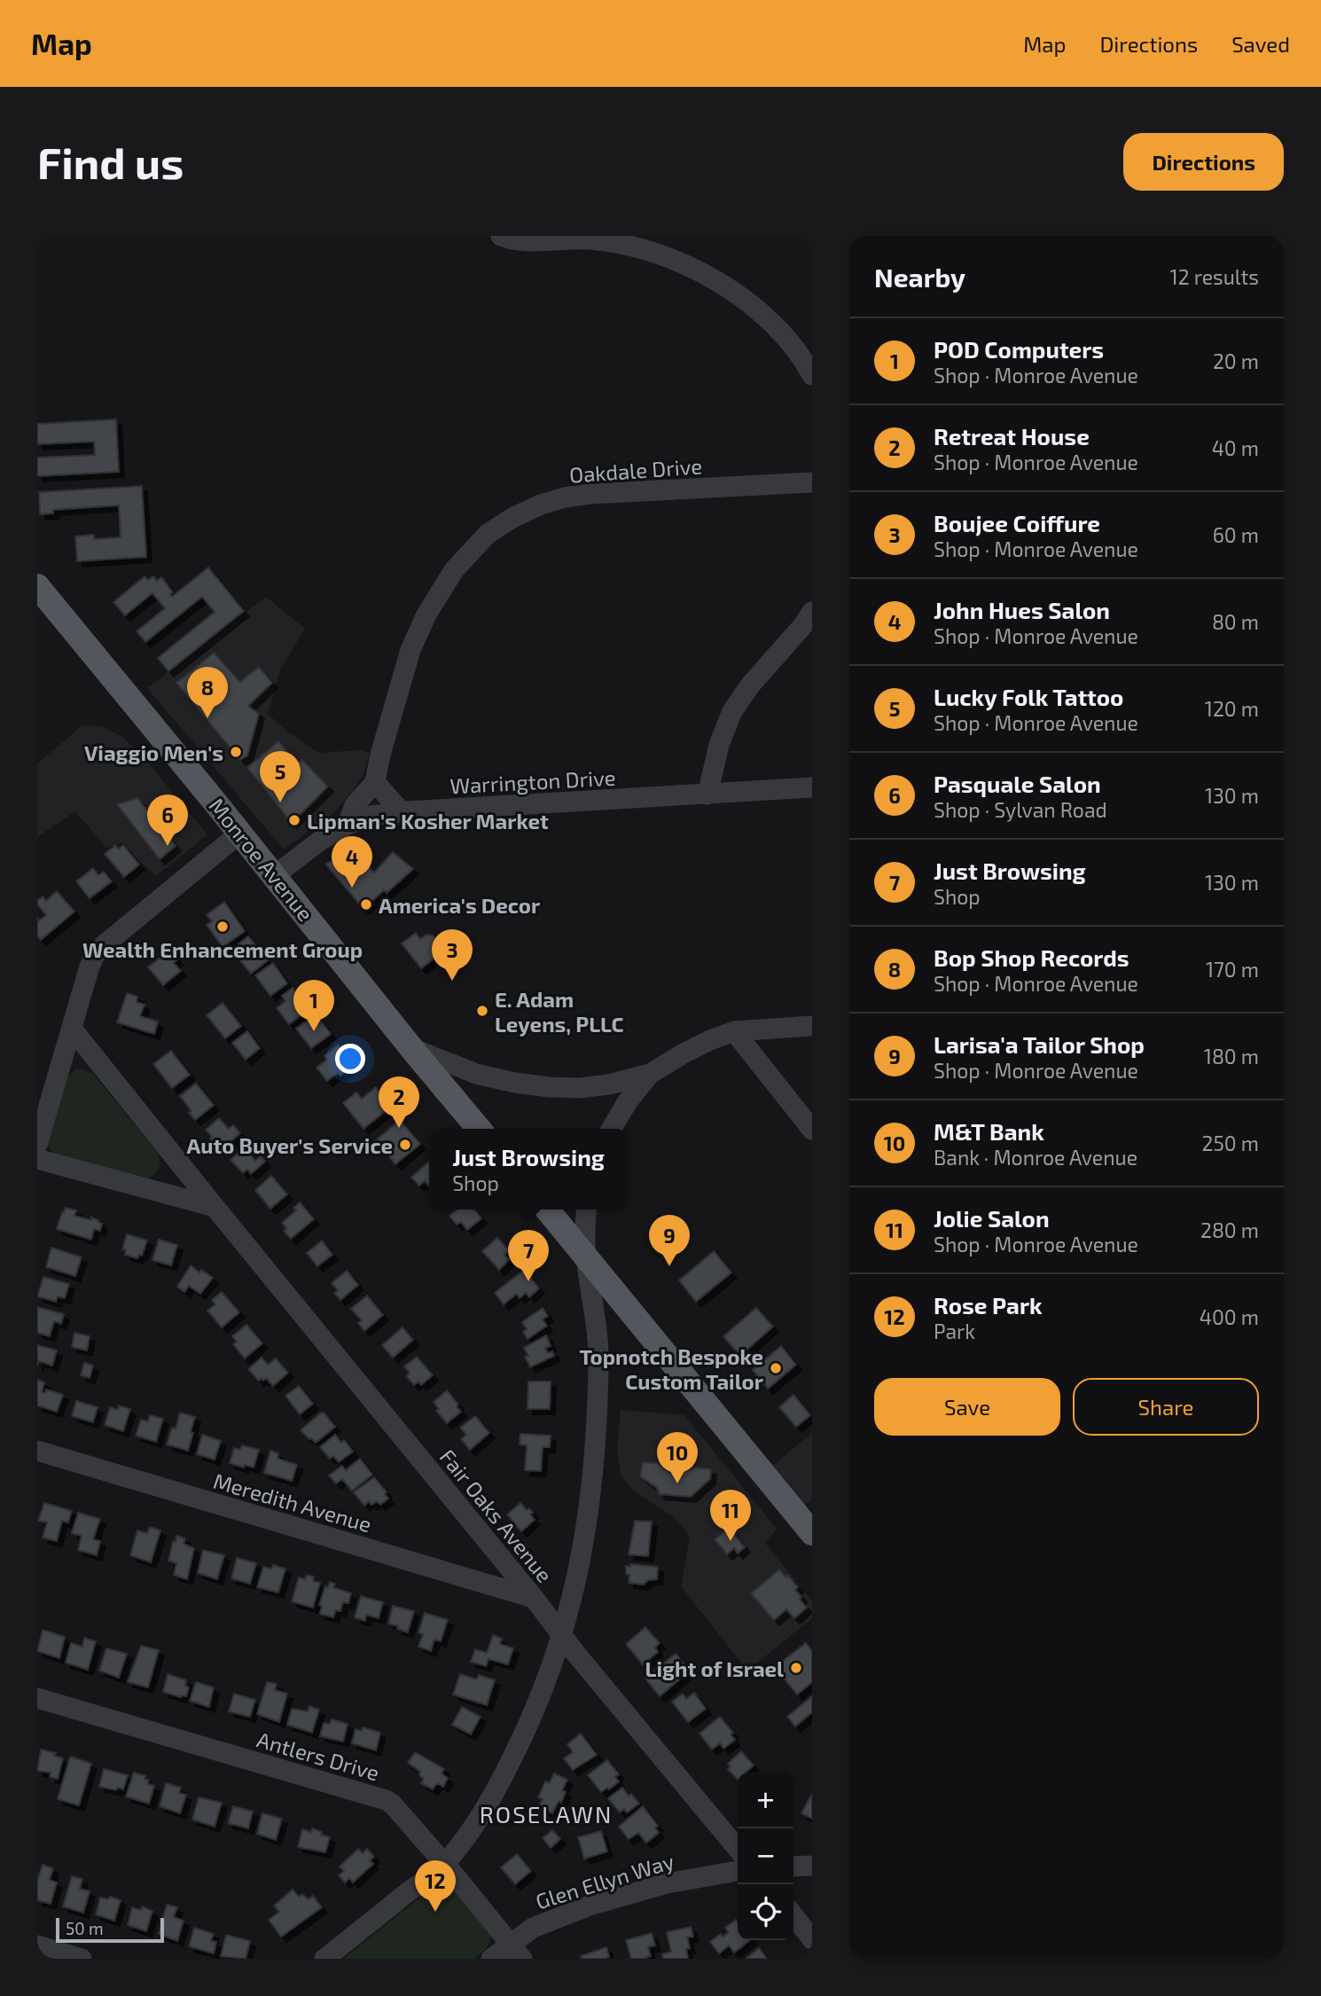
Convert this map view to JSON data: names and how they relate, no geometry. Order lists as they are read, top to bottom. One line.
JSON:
{"streets":{"main road":["Monroe Avenue"],"street":["Oakdale Drive","Warrington Drive","Meredith Avenue","Fair Oaks Avenue","Antlers Drive","Glen Ellyn Way"]},"crossings":[["Oakdale Drive","Warrington Drive"],["Warrington Drive","Monroe Avenue"],["Meredith Avenue","Fair Oaks Avenue"],["Antlers Drive","Glen Ellyn Way"]],"districts":["ROSELAWN"],"places":["Viaggio Men's","Lipman's Kosher Market","America's Decor","Wealth Enhancement Group","E. Adam Leyens, PLLC","Auto Buyer's Service","Topnotch Bespoke Custom Tailor","Light of Israel"],"scale_bar":"50 m","page":{"header":"Map","nav":["Map","Directions","Saved"],"buttons":["Directions",["Save","Share"]],"title":"Find us","heading":["Nearby","12 results"],"list":[{"mark":"1","name":"POD Computers","note":"Shop · Monroe Avenue","value":"20 m"},{"mark":"2","name":"Retreat House","note":"Shop · Monroe Avenue","value":"40 m"},{"mark":"3","name":"Boujee Coiffure","note":"Shop · Monroe Avenue","value":"60 m"},{"mark":"4","name":"John Hues Salon","note":"Shop · Monroe Avenue","value":"80 m"},{"mark":"5","name":"Lucky Folk Tattoo","note":"Shop · Monroe Avenue","value":"120 m"},{"mark":"6","name":"Pasquale Salon","note":"Shop · Sylvan Road","value":"130 m"},{"mark":"7","name":"Just Browsing","note":"Shop","value":"130 m"},{"mark":"8","name":"Bop Shop Records","note":"Shop · Monroe Avenue","value":"170 m"},{"mark":"9","name":"Larisa'a Tailor Shop","note":"Shop · Monroe Avenue","value":"180 m"},{"mark":"10","name":"M&T Bank","note":"Bank · Monroe Avenue","value":"250 m"},{"mark":"11","name":"Jolie Salon","note":"Shop · Monroe Avenue","value":"280 m"},{"mark":"12","name":"Rose Park","note":"Park","value":"400 m"}],"pins":["8","5","6","4","3","1","2","9","7","10","11","12"],"popup":["Just Browsing","Shop"],"map_buttons":["+","−"],"scale":"50 m"}}
